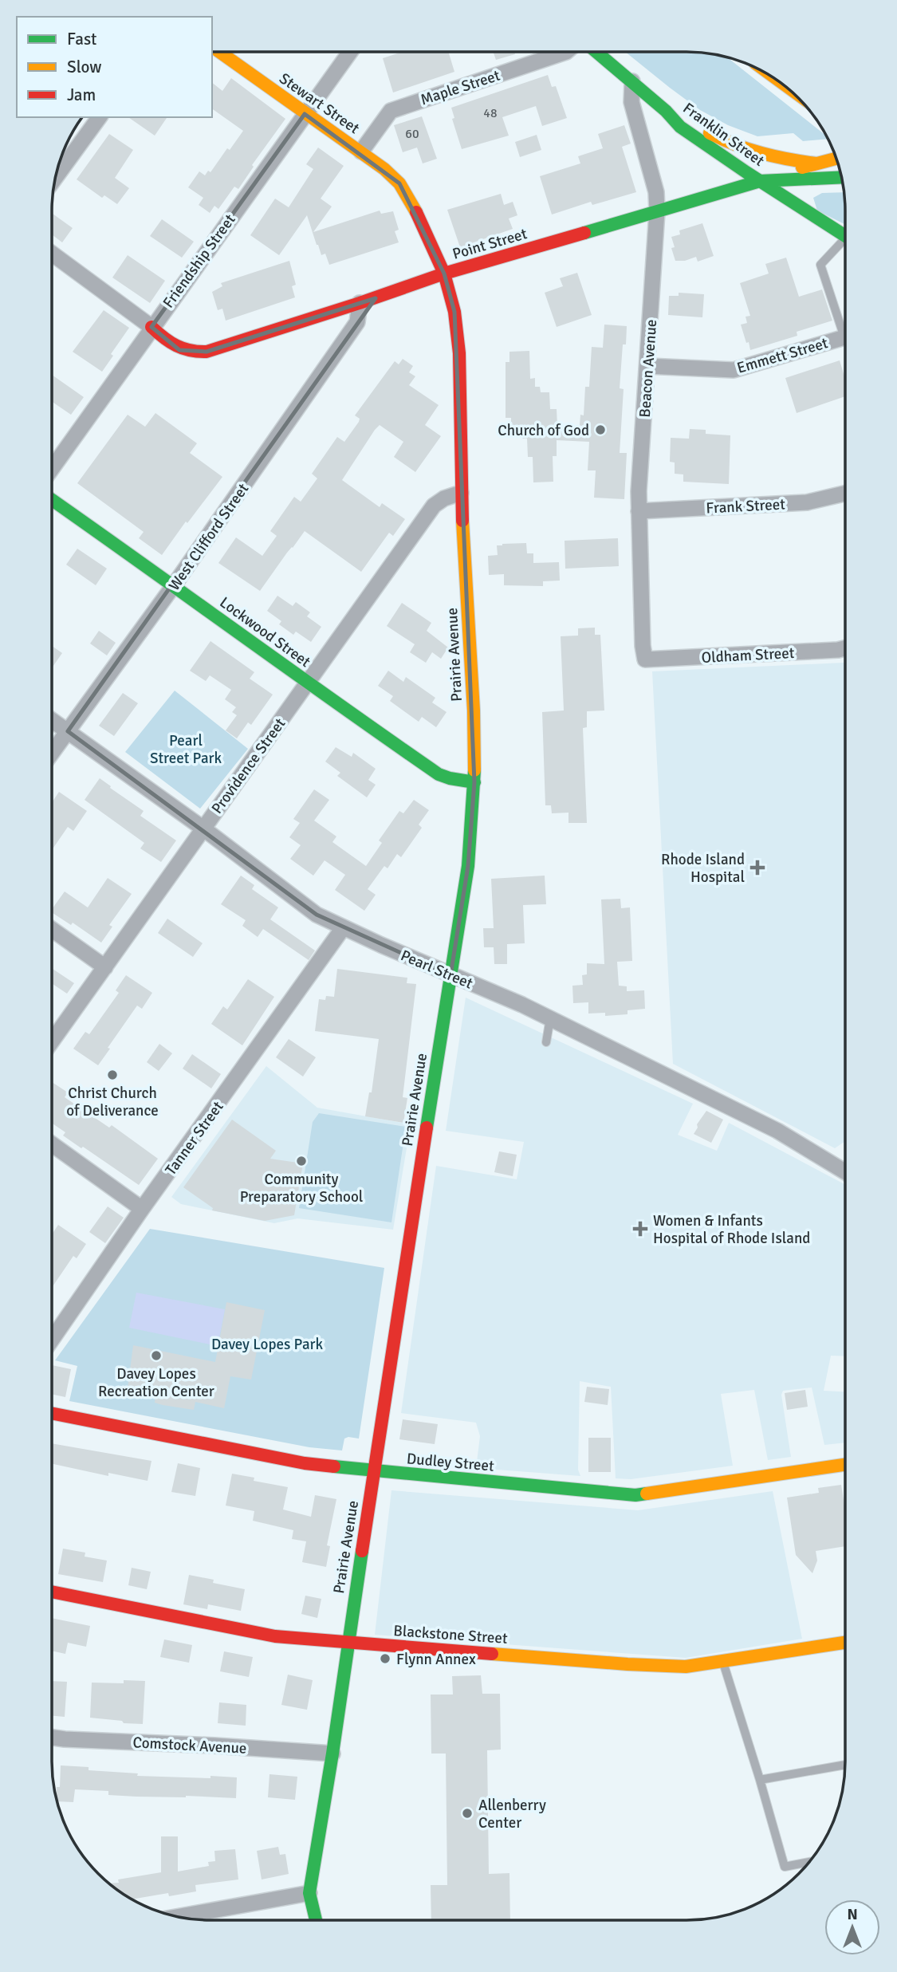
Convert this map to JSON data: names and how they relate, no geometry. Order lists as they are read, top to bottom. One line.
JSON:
{"streets":{"main road":["Stewart Street","Franklin Street","Point Street","Lockwood Street","Prairie Avenue","Dudley Street","Blackstone Street"],"street":["Maple Street","Friendship Street","Emmett Street","Beacon Avenue","Frank Street","West Clifford Street","Oldham Street","Providence Street","Pearl Street","Tanner Street","Comstock Avenue"]},"crossings":[["Maple Street","Stewart Street"],["Stewart Street","Point Street"],["Stewart Street","Friendship Street"],["Stewart Street","Prairie Avenue"],["Franklin Street","Point Street"],["Franklin Street","Beacon Avenue"],["Point Street","Friendship Street"],["Point Street","Beacon Avenue"],["Point Street","West Clifford Street"],["Point Street","Prairie Avenue"],["Emmett Street","Beacon Avenue"],["Beacon Avenue","Frank Street"],["Beacon Avenue","Oldham Street"],["West Clifford Street","Lockwood Street"],["West Clifford Street","Pearl Street"],["Lockwood Street","Prairie Avenue"],["Lockwood Street","Providence Street"],["Prairie Avenue","Providence Street"],["Prairie Avenue","Pearl Street"],["Prairie Avenue","Dudley Street"],["Prairie Avenue","Blackstone Street"],["Prairie Avenue","Comstock Avenue"],["Providence Street","Pearl Street"],["Pearl Street","Tanner Street"]],"parks":["Pearl Street Park","Davey Lopes Park"],"places":{"other":["Church of God","Christ Church of Deliverance","Community Preparatory School","Davey Lopes Recreation Center","Flynn Annex","Allenberry Center"],"health":["Rhode Island Hospital","Women & Infants Hospital of Rhode Island"]},"house_numbers":["48","60"],"legend":["Fast","Slow","Jam"],"north":"top"}
